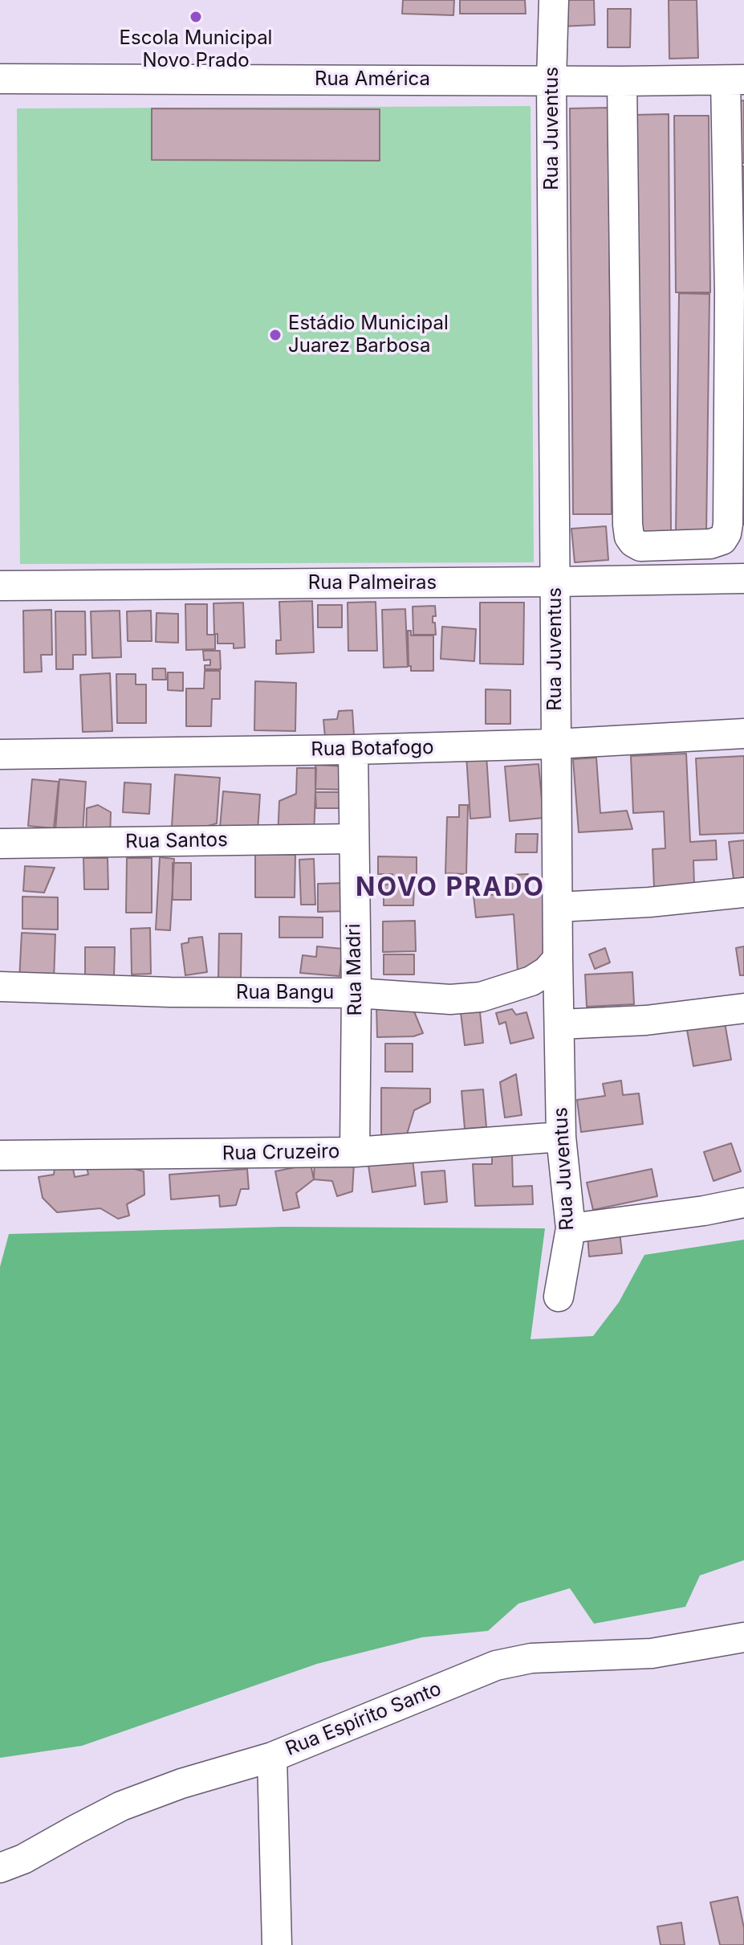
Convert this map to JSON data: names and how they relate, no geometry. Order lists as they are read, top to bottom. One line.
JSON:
{"streets":{"street":["Rua América","Rua Juventus","Rua Palmeiras","Rua Botafogo","Rua Santos","Rua Madri","Rua Bangu","Rua Cruzeiro","Rua Espírito Santo"]},"crossings":[["Rua América","Rua Juventus"],["Rua Juventus","Rua Palmeiras"],["Rua Juventus","Rua Botafogo"],["Rua Juventus","Rua Bangu"],["Rua Juventus","Rua Cruzeiro"],["Rua Botafogo","Rua Madri"],["Rua Santos","Rua Madri"],["Rua Madri","Rua Bangu"],["Rua Madri","Rua Cruzeiro"]],"districts":["NOVO PRADO"],"places":["Escola Municipal Novo Prado","Estádio Municipal Juarez Barbosa"]}
